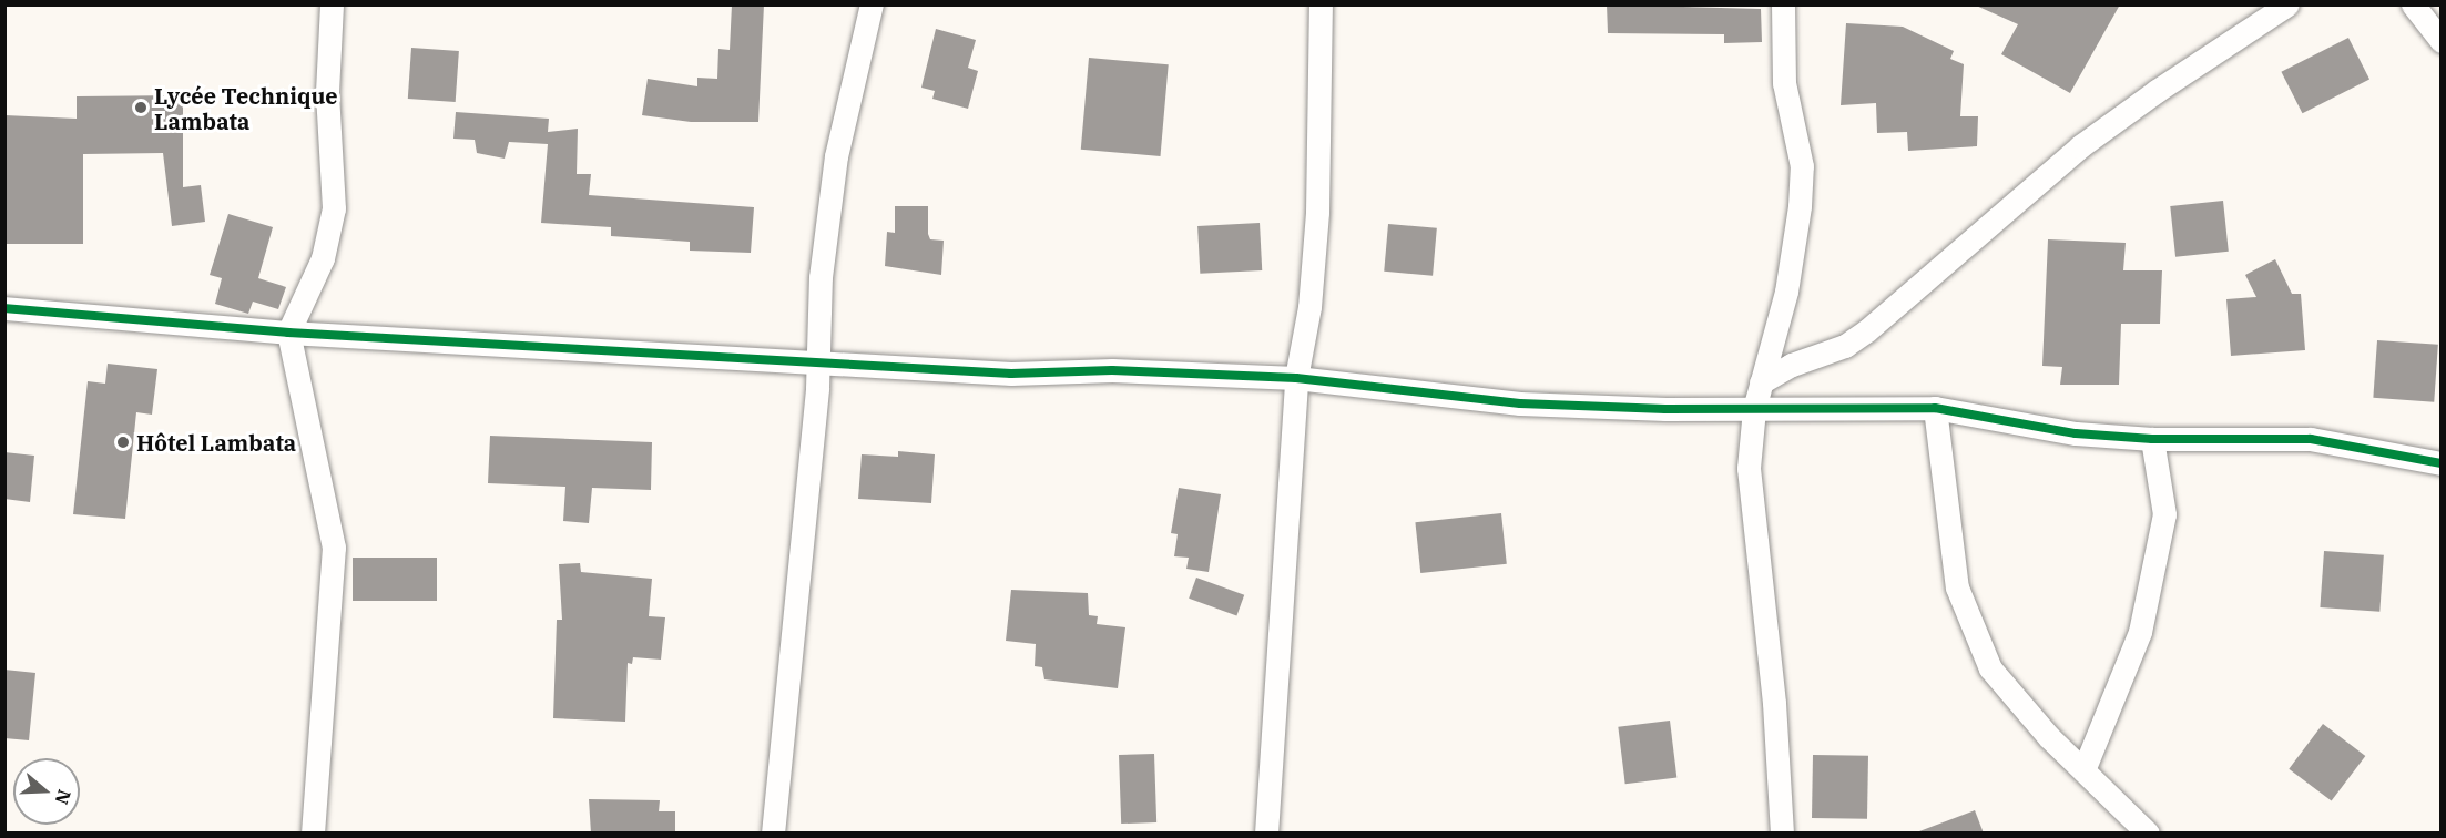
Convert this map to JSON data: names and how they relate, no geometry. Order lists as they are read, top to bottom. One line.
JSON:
{"places":["Lycée Technique Lambata","Hôtel Lambata"],"north":"right"}
